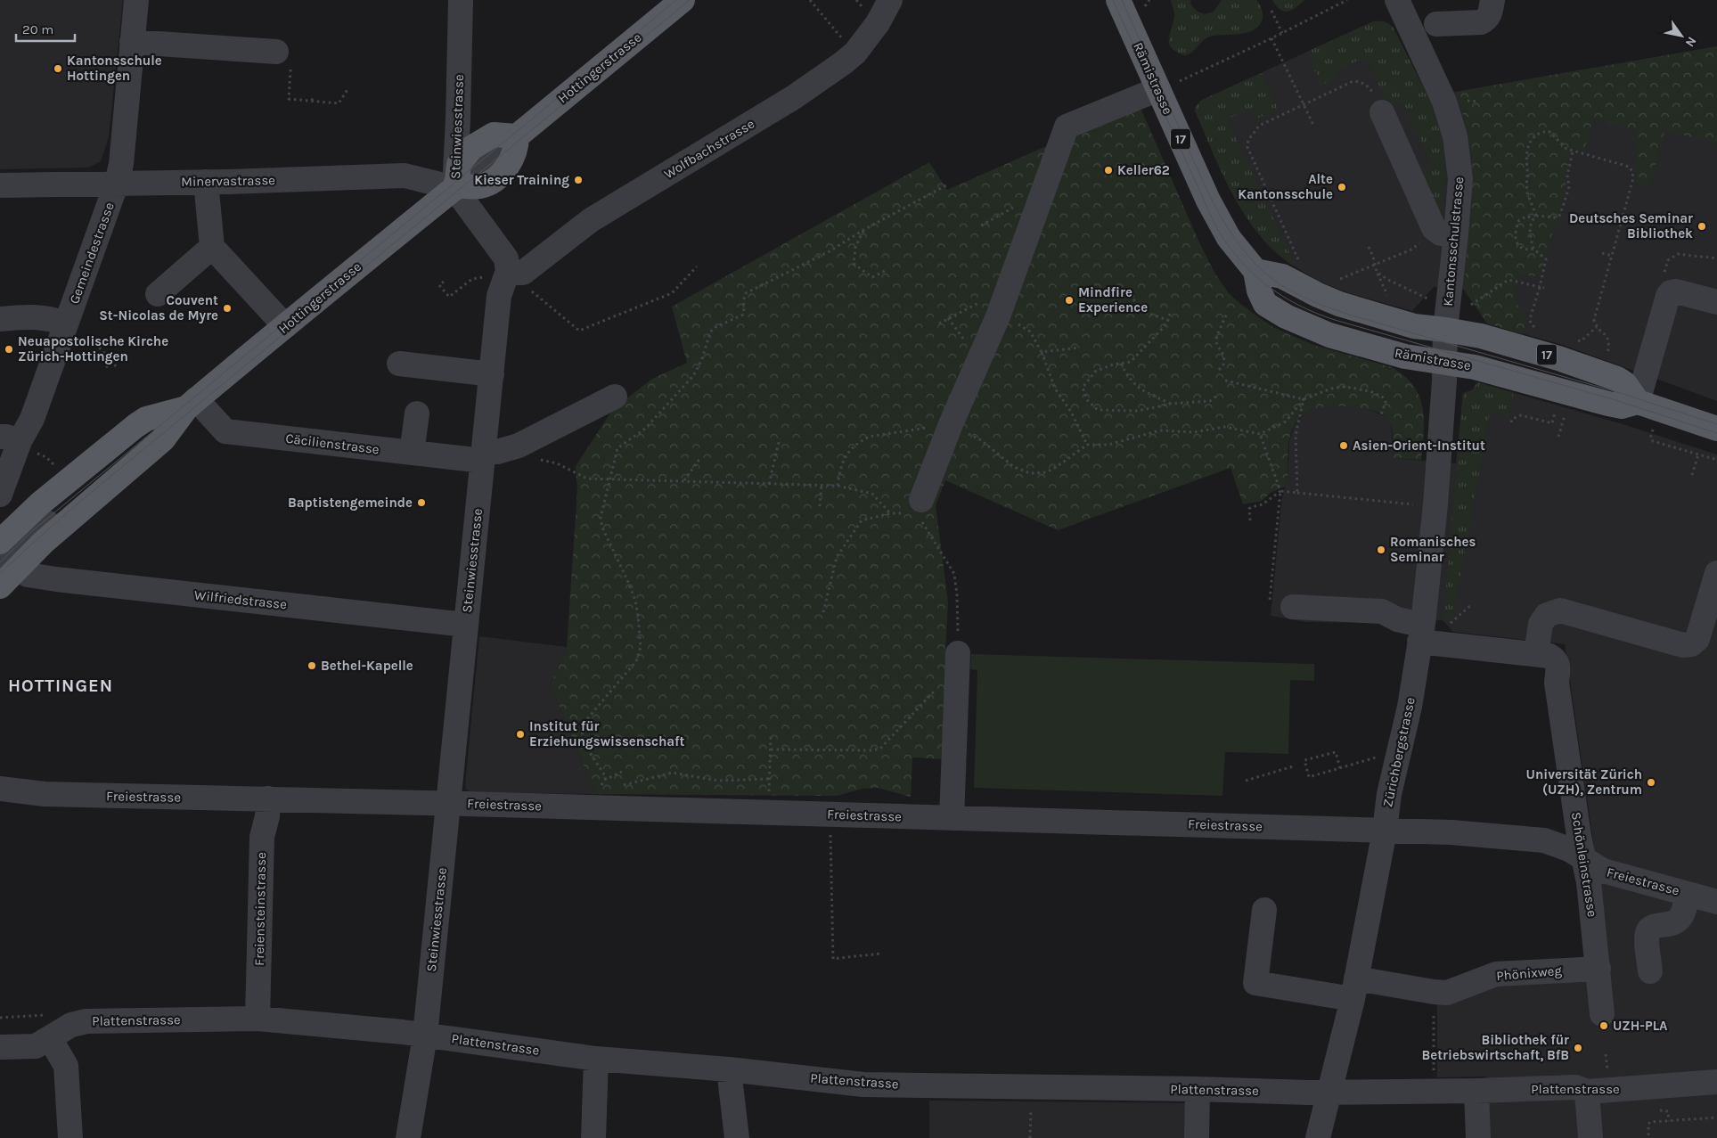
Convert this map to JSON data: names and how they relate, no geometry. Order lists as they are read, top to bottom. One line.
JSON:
{"streets":{"main road":["Hottingerstrasse","Rämistrasse","17"],"street":["Steinwiesstrasse","Wolfbachstrasse","Minervastrasse","Kantonsschulstrasse","Gemeindestrasse","Cäcilienstrasse","Wilfriedstrasse","Zürichbergstrasse","Freiestrasse","Schönleinstrasse","Freiensteinstrasse","Phönixweg","Plattenstrasse"]},"crossings":[["Hottingerstrasse","Steinwiesstrasse"],["Hottingerstrasse","Minervastrasse"],["Hottingerstrasse","Cäcilienstrasse"],["Hottingerstrasse","Wilfriedstrasse"],["Rämistrasse","17"],["Rämistrasse","Kantonsschulstrasse"],["Rämistrasse","Zürichbergstrasse"],["Steinwiesstrasse","Wolfbachstrasse"],["Steinwiesstrasse","Minervastrasse"],["Steinwiesstrasse","Cäcilienstrasse"],["Steinwiesstrasse","Wilfriedstrasse"],["Steinwiesstrasse","Freiestrasse"],["Steinwiesstrasse","Plattenstrasse"],["17","Kantonsschulstrasse"],["Minervastrasse","Gemeindestrasse"],["Kantonsschulstrasse","Zürichbergstrasse"],["Zürichbergstrasse","Freiestrasse"],["Zürichbergstrasse","Schönleinstrasse"],["Zürichbergstrasse","Phönixweg"],["Zürichbergstrasse","Plattenstrasse"],["Freiestrasse","Schönleinstrasse"],["Freiestrasse","Freiensteinstrasse"],["Schönleinstrasse","Phönixweg"],["Freiensteinstrasse","Plattenstrasse"]],"districts":["HOTTINGEN"],"places":["Kantonsschule Hottingen","Keller62","Kieser Training","Alte Kantonsschule","Deutsches Seminar Bibliothek","Mindfire Experience","Couvent St-Nicolas de Myre","Neuapostolische Kirche Zürich-Hottingen","Asien-Orient-Institut","Baptistengemeinde","Romanisches Seminar","Bethel-Kapelle","Institut für Erziehungswissenschaft","Universität Zürich (UZH), Zentrum","UZH-PLA","Bibliothek für Betriebswirtschaft, BfB"],"scale_bar":"20 m","north":"bottom right"}
